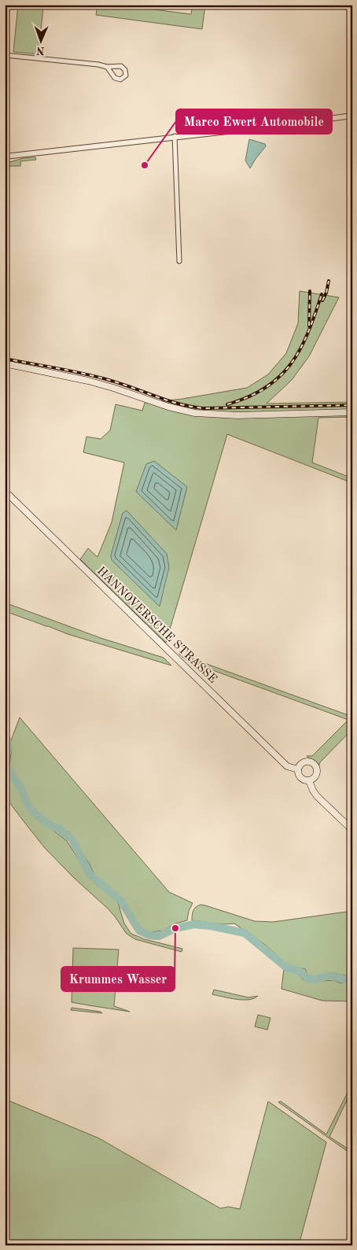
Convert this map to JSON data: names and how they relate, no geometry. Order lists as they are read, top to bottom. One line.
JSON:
{"streets":{"main road":["HANNOVERSCHE STRASSE"]},"places":["Marco Ewert Automobile","Krummes Wasser"],"north":"bottom"}
